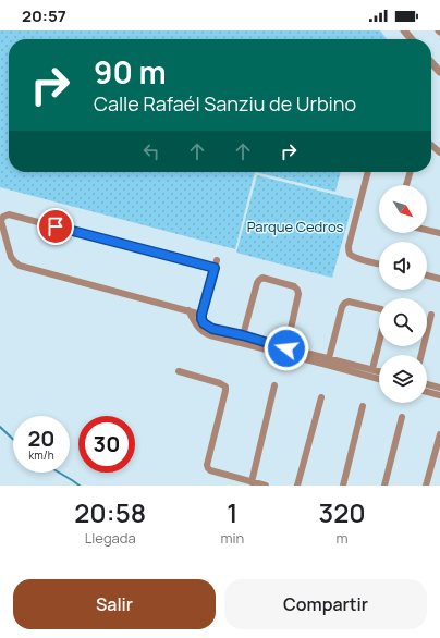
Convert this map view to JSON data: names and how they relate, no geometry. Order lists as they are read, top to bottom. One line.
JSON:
{"parks":["Parque Cedros"],"north":"bottom right","page":{"status":"20:57","turn":["90 m","Calle Rafaél Sanziu de Urbino"],"speed":"20 km/h","limit":"30","eta":["20:58","Llegada","1","min","320","m"],"buttons":["Salir","Compartir"]}}
